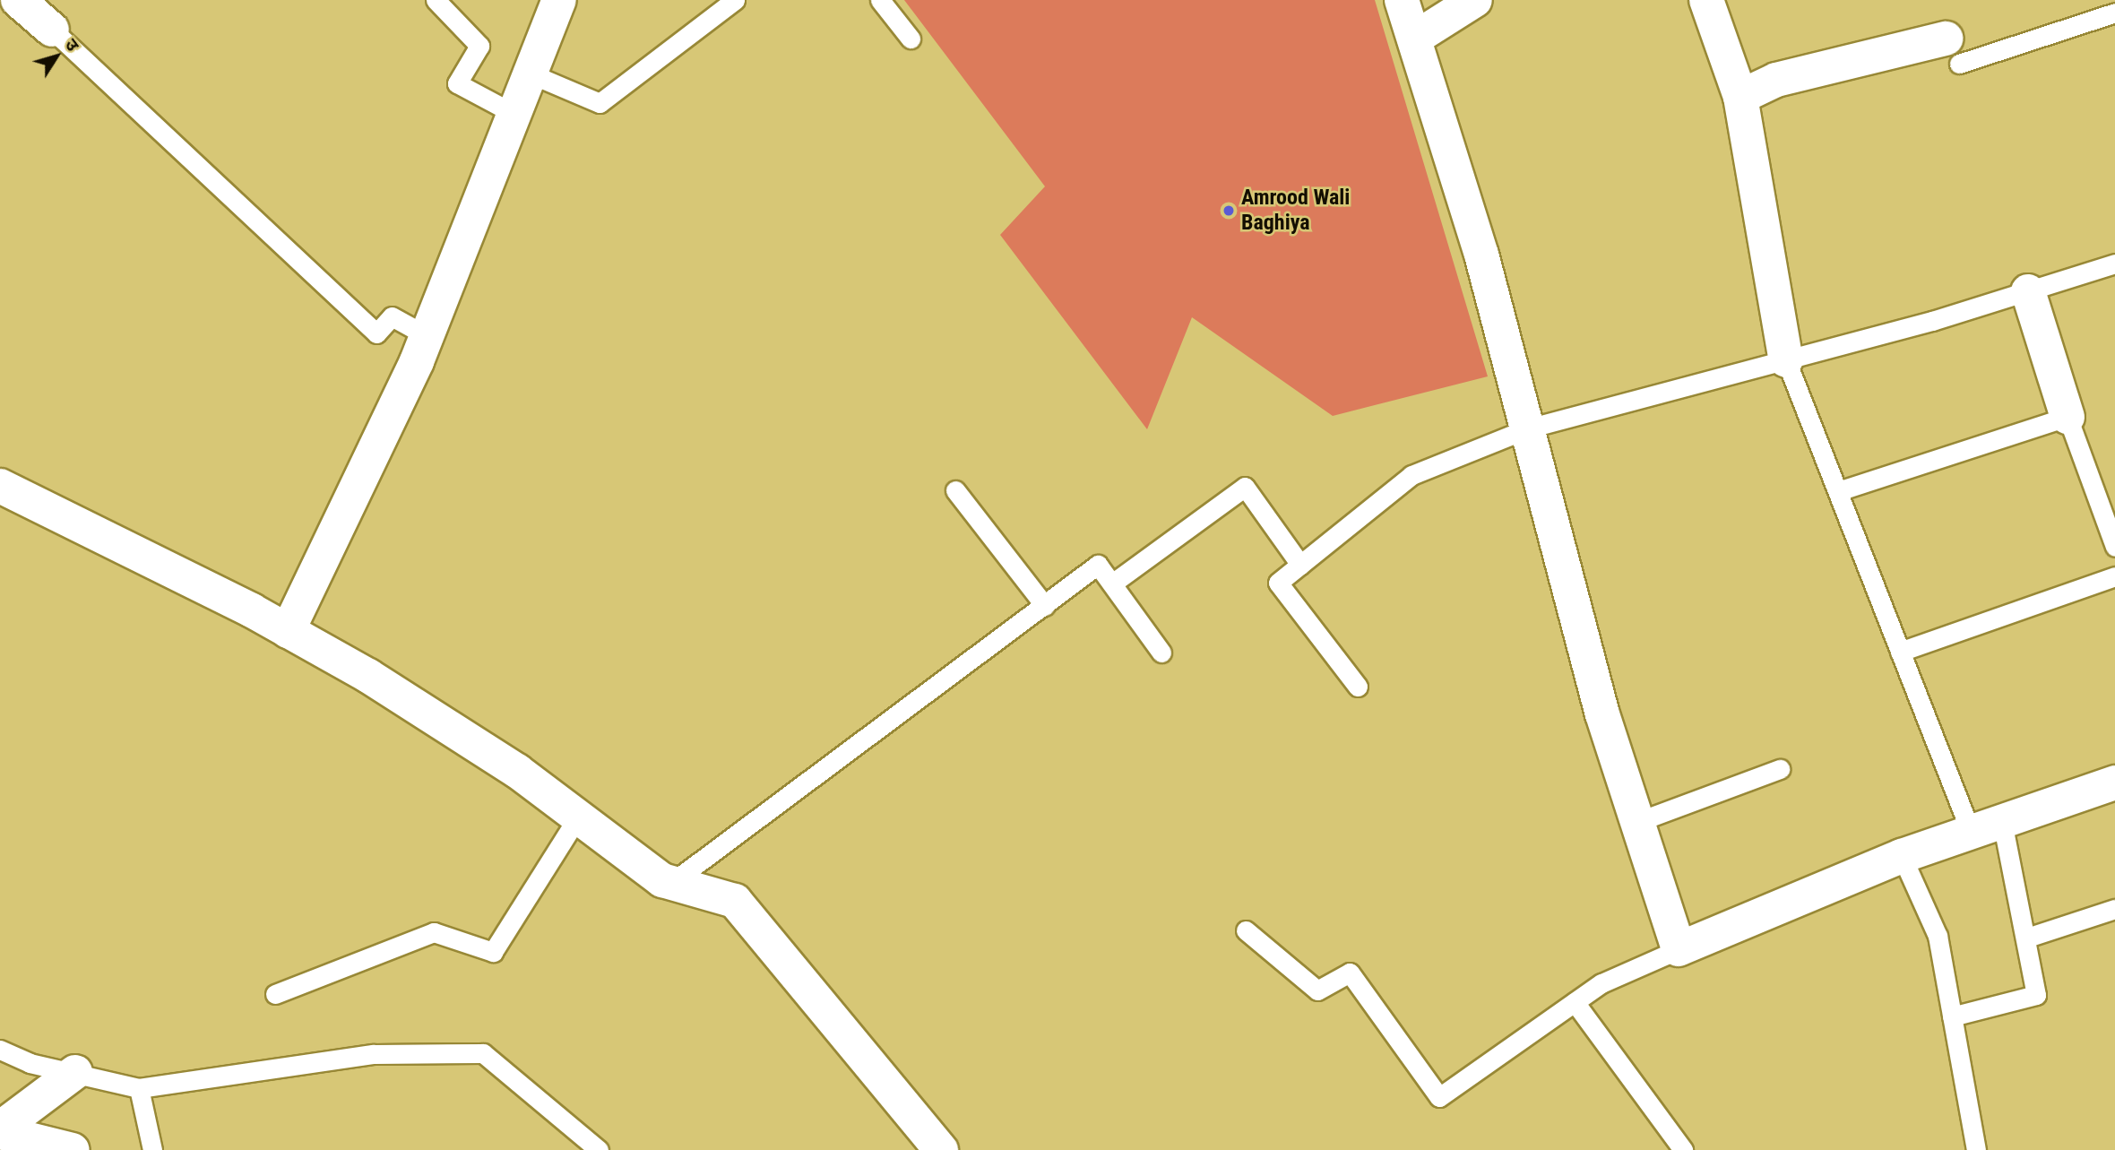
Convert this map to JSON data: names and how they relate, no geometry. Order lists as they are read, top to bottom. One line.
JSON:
{"places":["Amrood Wali Baghiya"],"north":"top right"}
